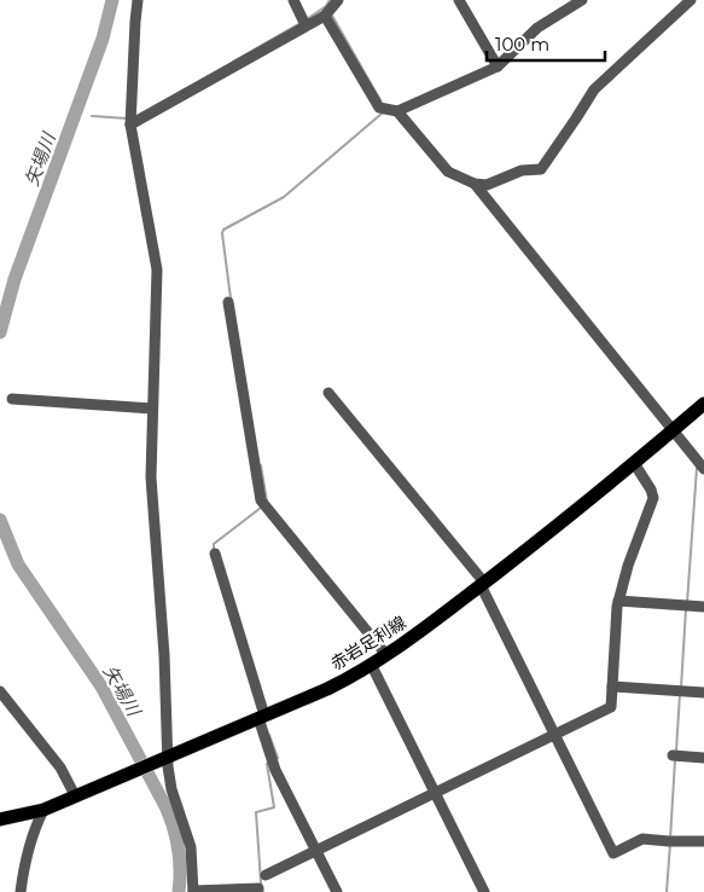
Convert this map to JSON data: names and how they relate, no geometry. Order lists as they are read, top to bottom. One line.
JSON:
{"streets":{"main road":["赤岩足利線"]},"water":["矢場川"],"scale_bar":"100 m"}
